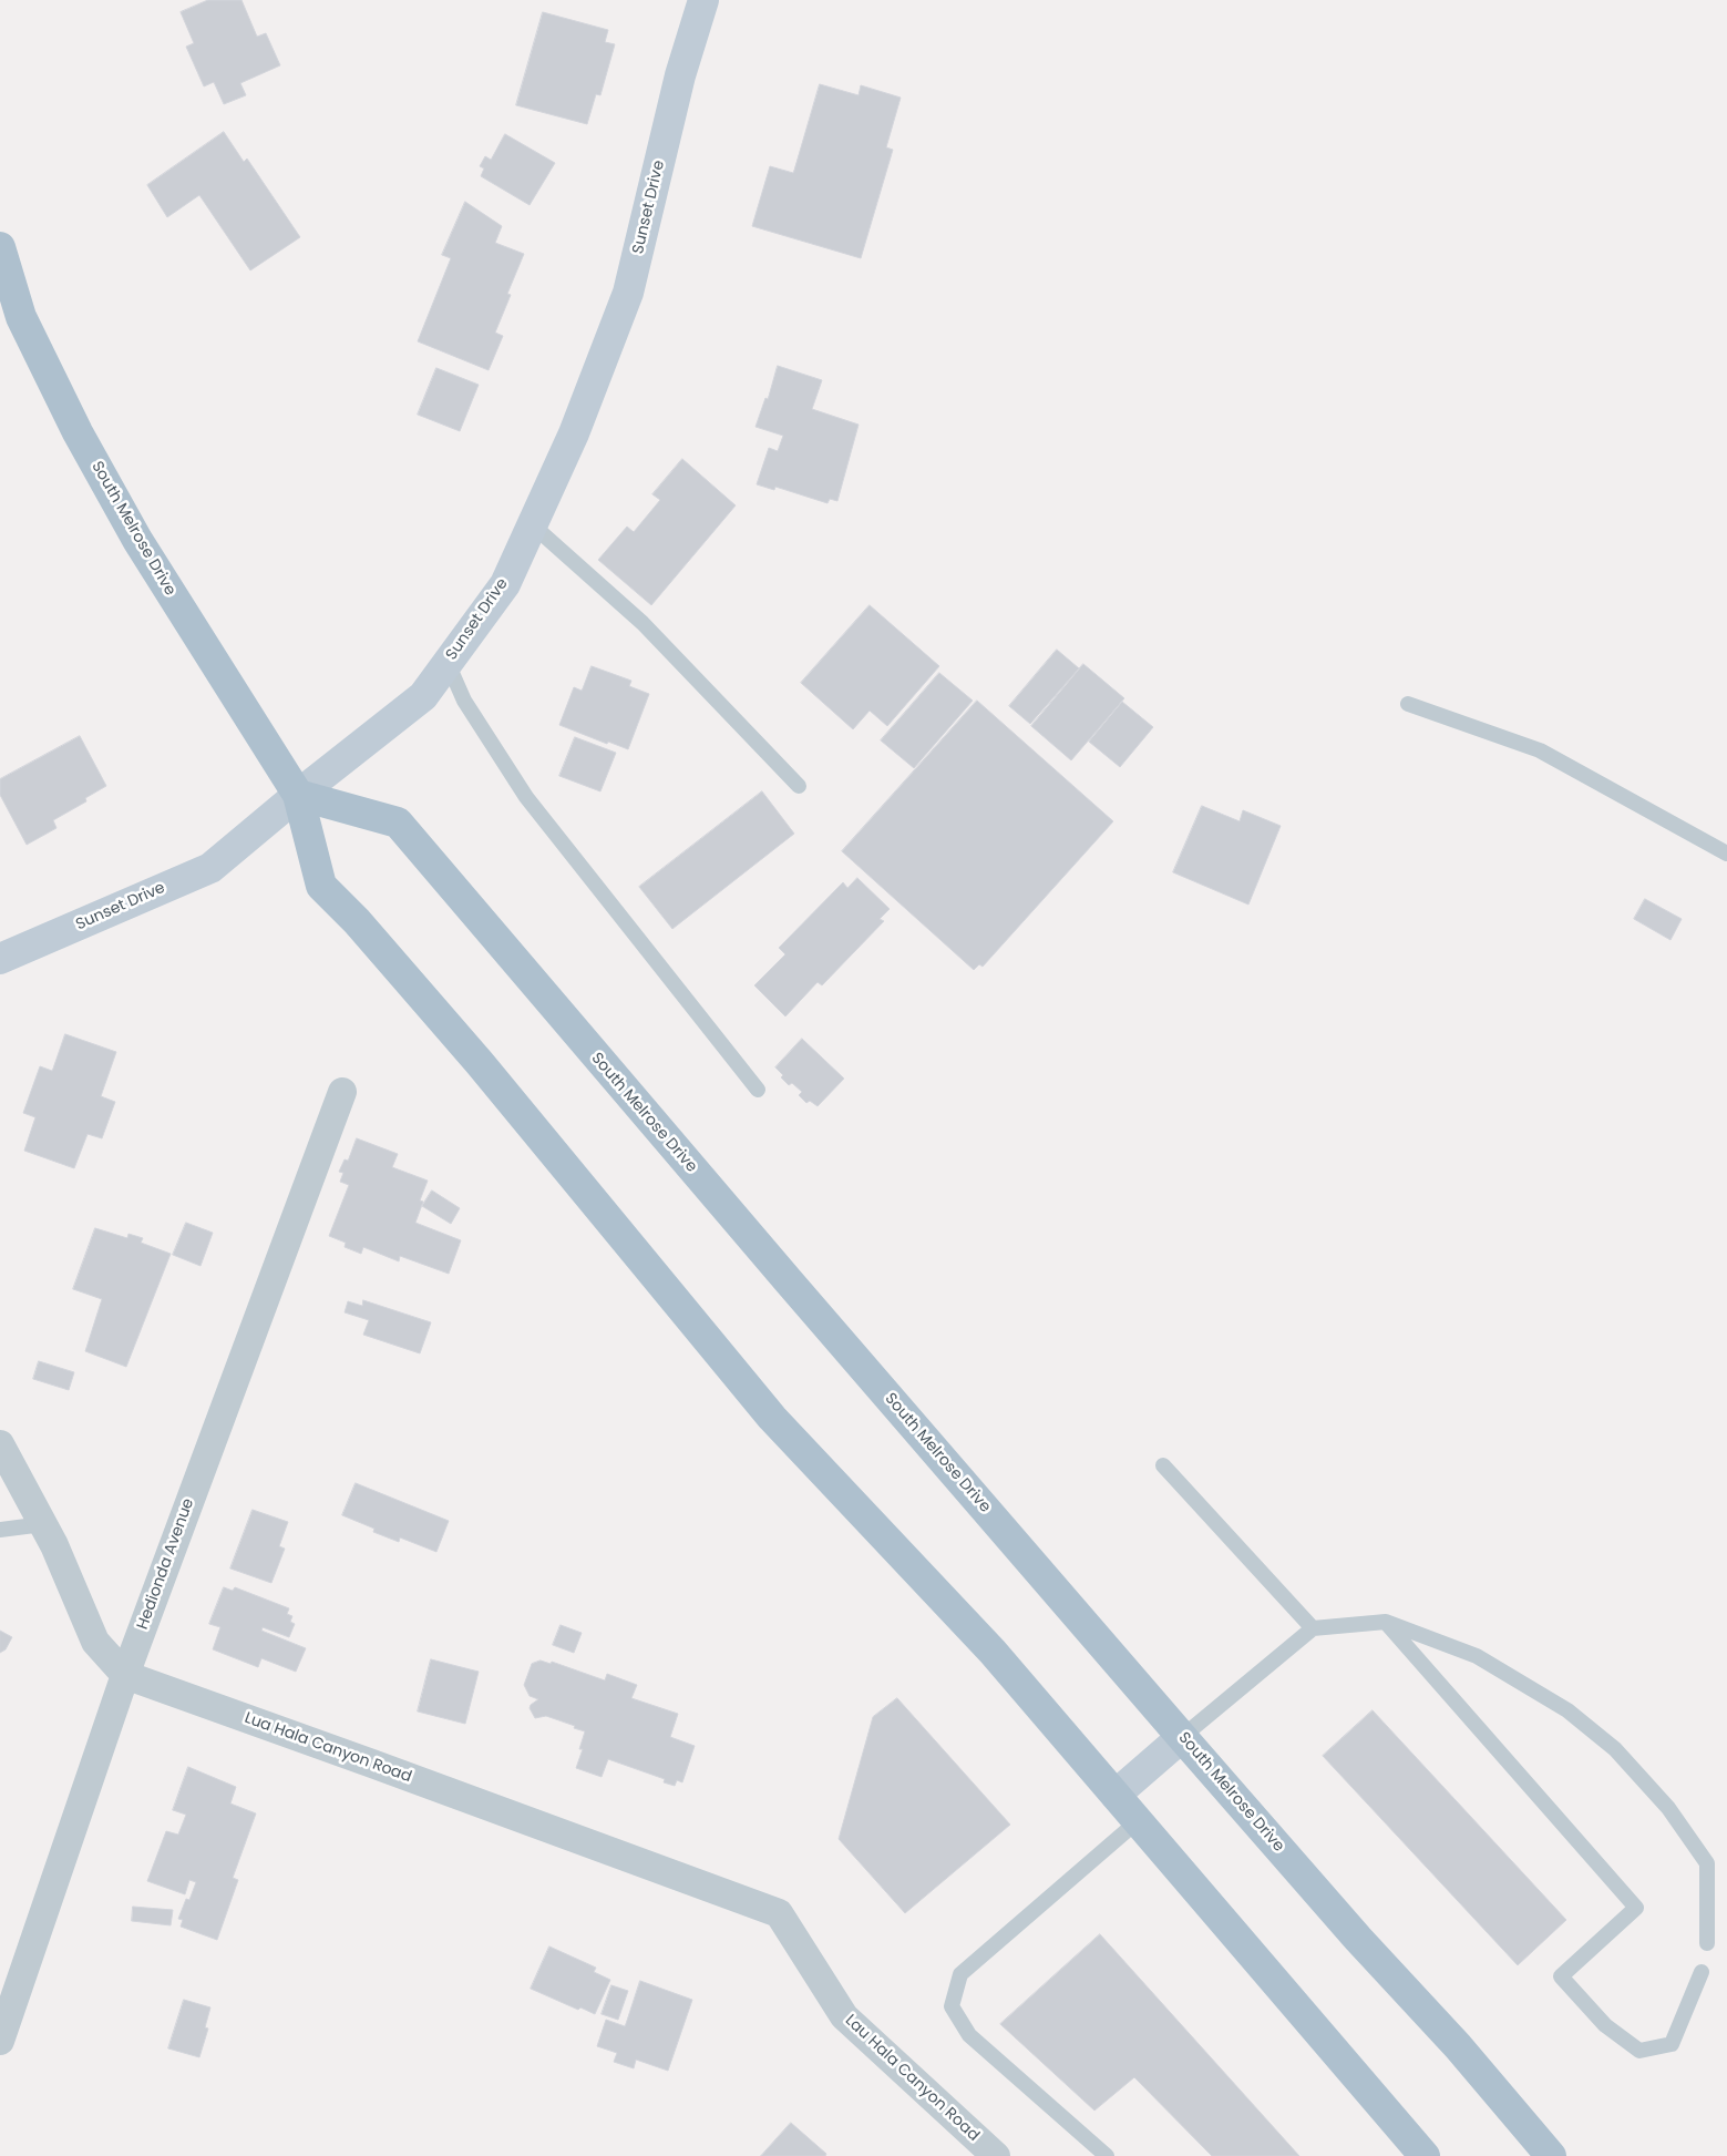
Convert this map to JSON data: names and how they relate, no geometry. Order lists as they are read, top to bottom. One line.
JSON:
{"streets":{"main road":["Sunset Drive","South Melrose Drive"],"street":["Hedionda Avenue","Lua Hala Canyon Road","Lau Hala Canyon Road"]},"crossings":[["Sunset Drive","South Melrose Drive"],["Hedionda Avenue","Lua Hala Canyon Road"],["Lua Hala Canyon Road","Lau Hala Canyon Road"]]}
